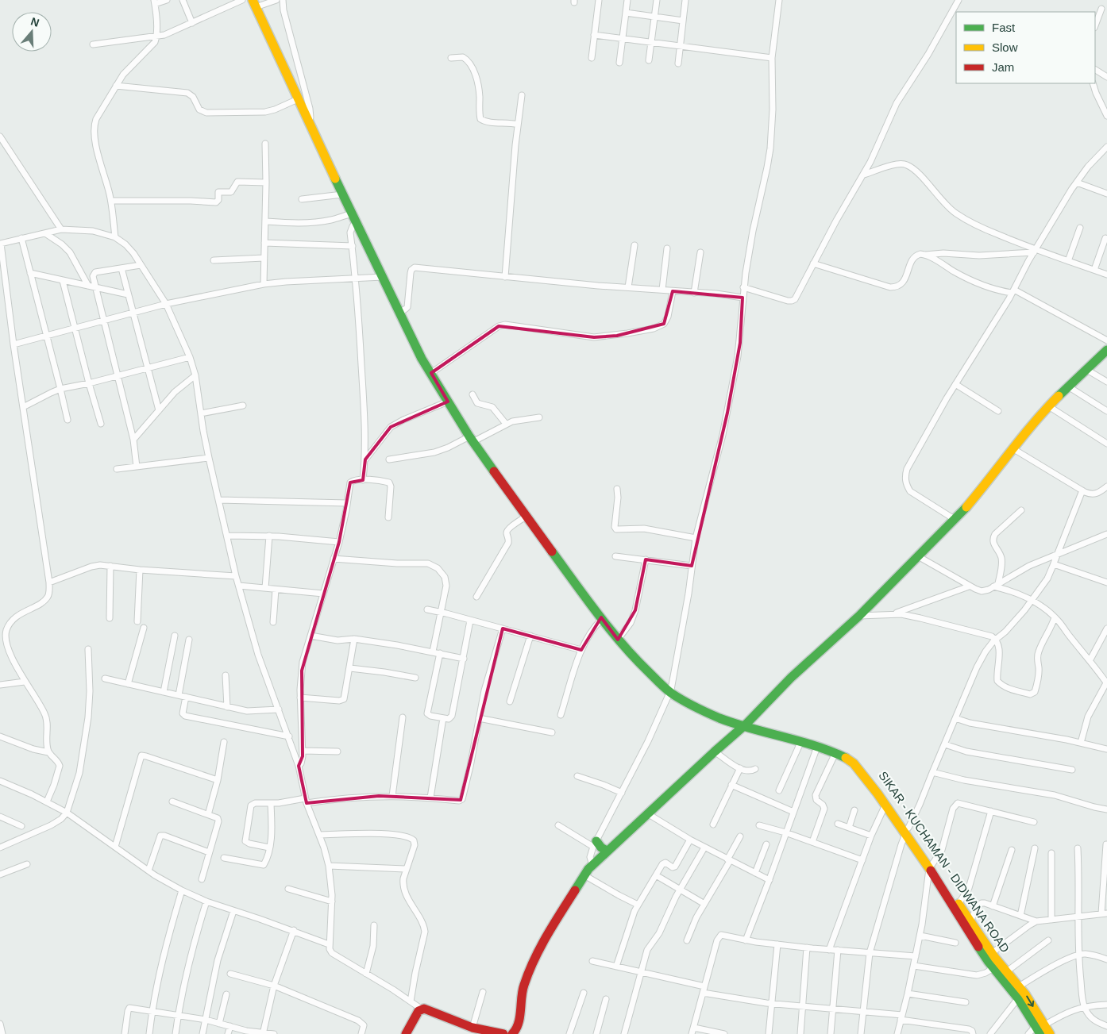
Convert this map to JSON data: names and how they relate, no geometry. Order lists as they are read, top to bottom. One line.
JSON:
{"streets":{"main road":["SIKAR - KUCHAMAN - DIDWANA ROAD"]},"legend":["Fast","Slow","Jam"],"north":"top"}
